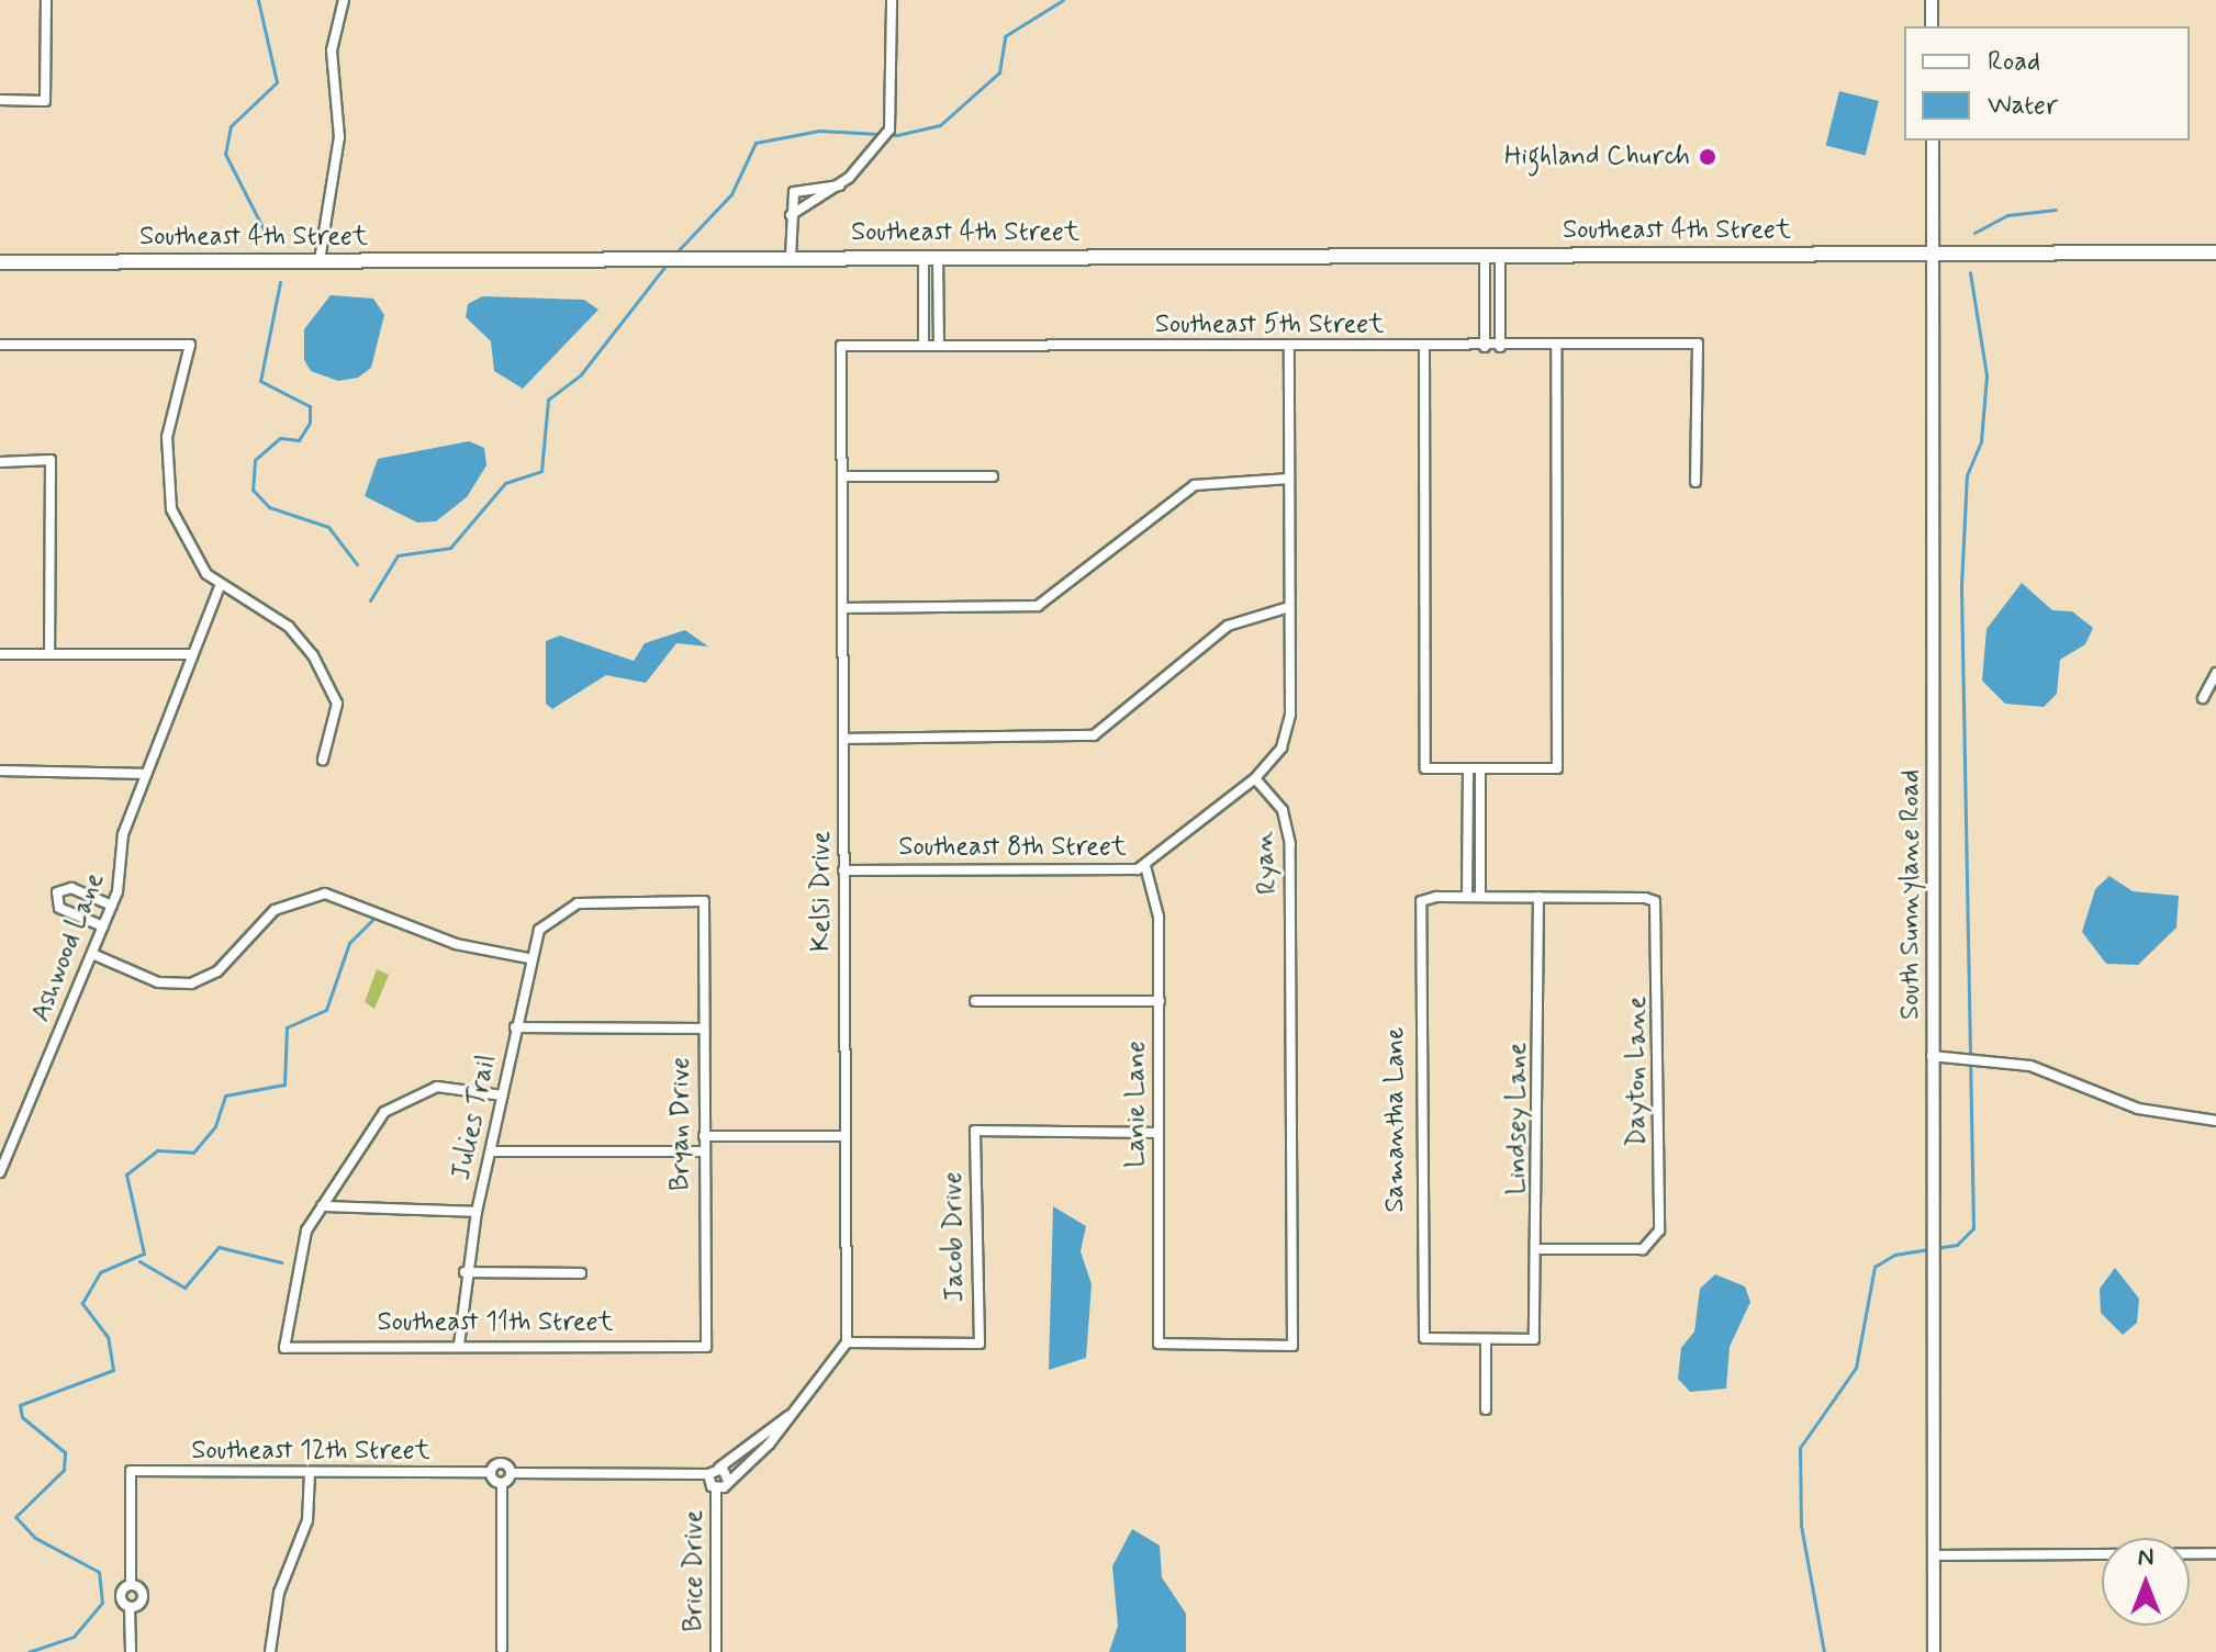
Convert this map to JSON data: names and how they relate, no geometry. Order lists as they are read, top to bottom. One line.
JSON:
{"streets":{"main road":["Southeast 4th Street"],"street":["Southeast 5th Street","Southeast 8th Street","Ryan","Kelsi Drive","South Sunnylane Road","Ashwood Lane","Dayton Lane","Lanie Lane","Julies Trail","Lindsey Lane","Samantha Lane","Bryan Drive","Jacob Drive","Southeast 11th Street","Southeast 12th Street","Brice Drive"]},"crossings":[["Southeast 4th Street","South Sunnylane Road"],["Southeast 5th Street","Kelsi Drive"],["Southeast 8th Street","Ryan"],["Southeast 8th Street","Kelsi Drive"],["Southeast 8th Street","Lanie Lane"],["Ryan","Lanie Lane"],["Kelsi Drive","Jacob Drive"],["Dayton Lane","Lindsey Lane"],["Lanie Lane","Jacob Drive"],["Julies Trail","Bryan Drive"],["Julies Trail","Southeast 11th Street"],["Lindsey Lane","Samantha Lane"],["Bryan Drive","Southeast 11th Street"]],"places":["Highland Church"],"legend":["Road","Water"],"north":"top"}
